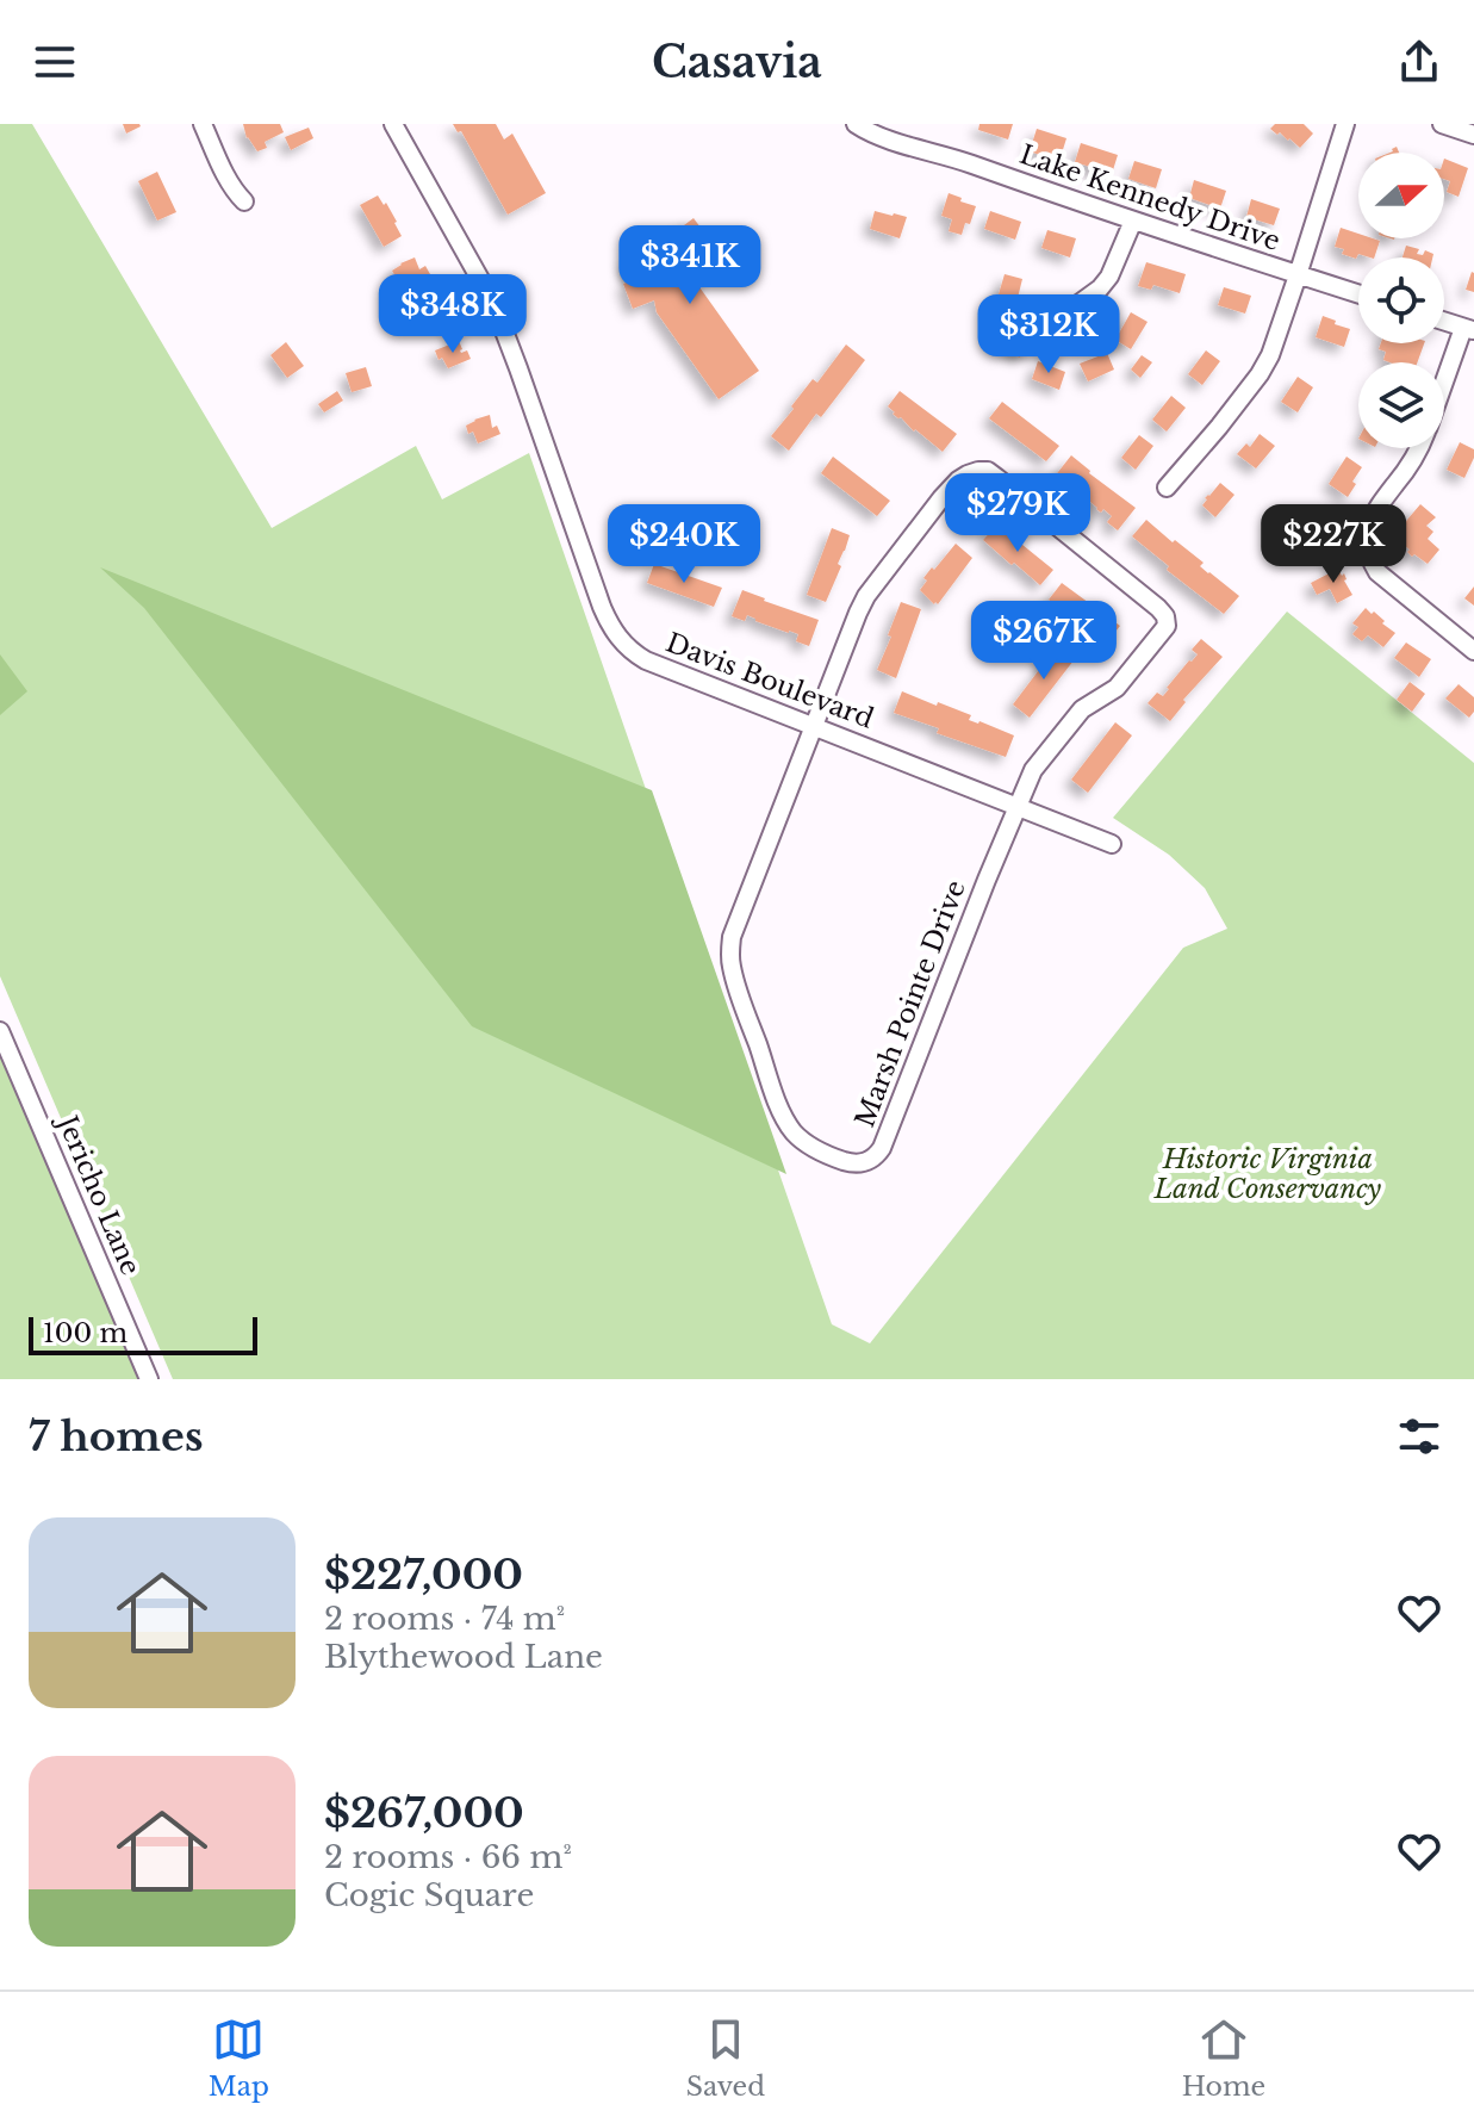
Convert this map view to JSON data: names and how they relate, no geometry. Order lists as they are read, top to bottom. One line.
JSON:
{"streets":{"street":["Lake Kennedy Drive","Davis Boulevard","Marsh Pointe Drive","Jericho Lane"]},"crossings":[["Davis Boulevard","Marsh Pointe Drive"]],"parks":["Historic Virginia Land Conservancy"],"scale_bar":"100 m","north":"right","page":{"header":"Casavia","price":["$341K","$348K","$312K","$279K","$240K","$227K","$267K"],"scale":"100 m","heading":"7 homes","list":[{"name":"$227,000","note":"2 rooms · 74 m² · Blythewood Lane"},{"name":"$267,000","note":"2 rooms · 66 m² · Cogic Square"}],"tabs":["Map","Saved","Home"]}}
